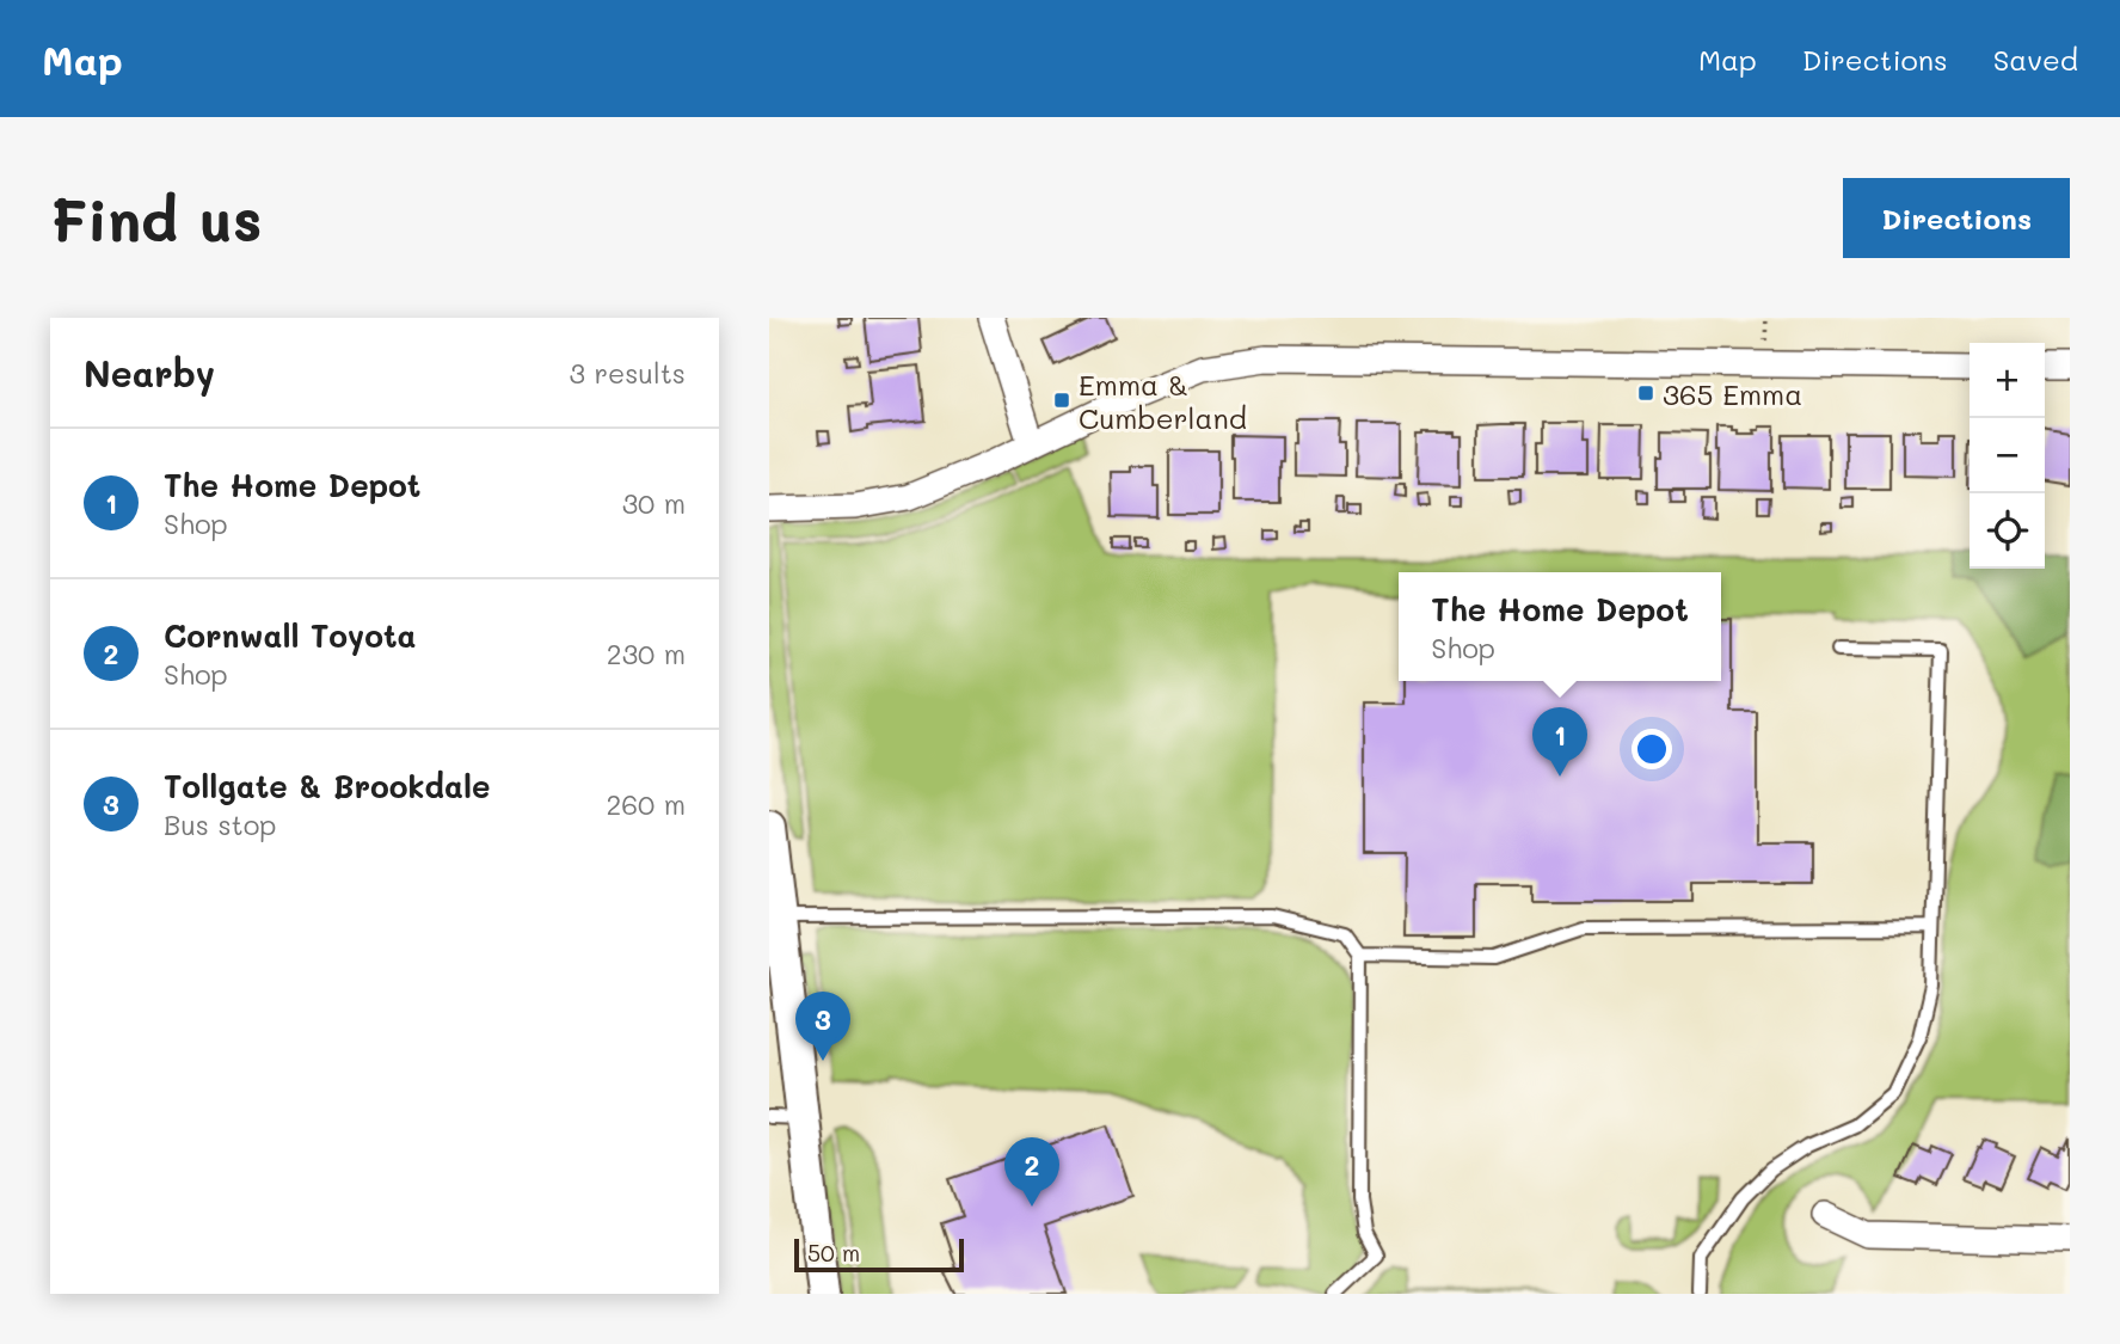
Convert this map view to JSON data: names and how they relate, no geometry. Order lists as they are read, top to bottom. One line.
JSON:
{"places":{"transit":["365 Emma","Emma & Cumberland"]},"scale_bar":"50 m","page":{"header":"Map","nav":["Map","Directions","Saved"],"buttons":"Directions","title":"Find us","heading":["Nearby","3 results"],"map_buttons":["+","−"],"list":[{"mark":"1","name":"The Home Depot","note":"Shop","value":"30 m"},{"mark":"2","name":"Cornwall Toyota","note":"Shop","value":"230 m"},{"mark":"3","name":"Tollgate & Brookdale","note":"Bus stop","value":"260 m"}],"popup":["The Home Depot","Shop"],"pins":["1","3","2"],"scale":"50 m"}}
